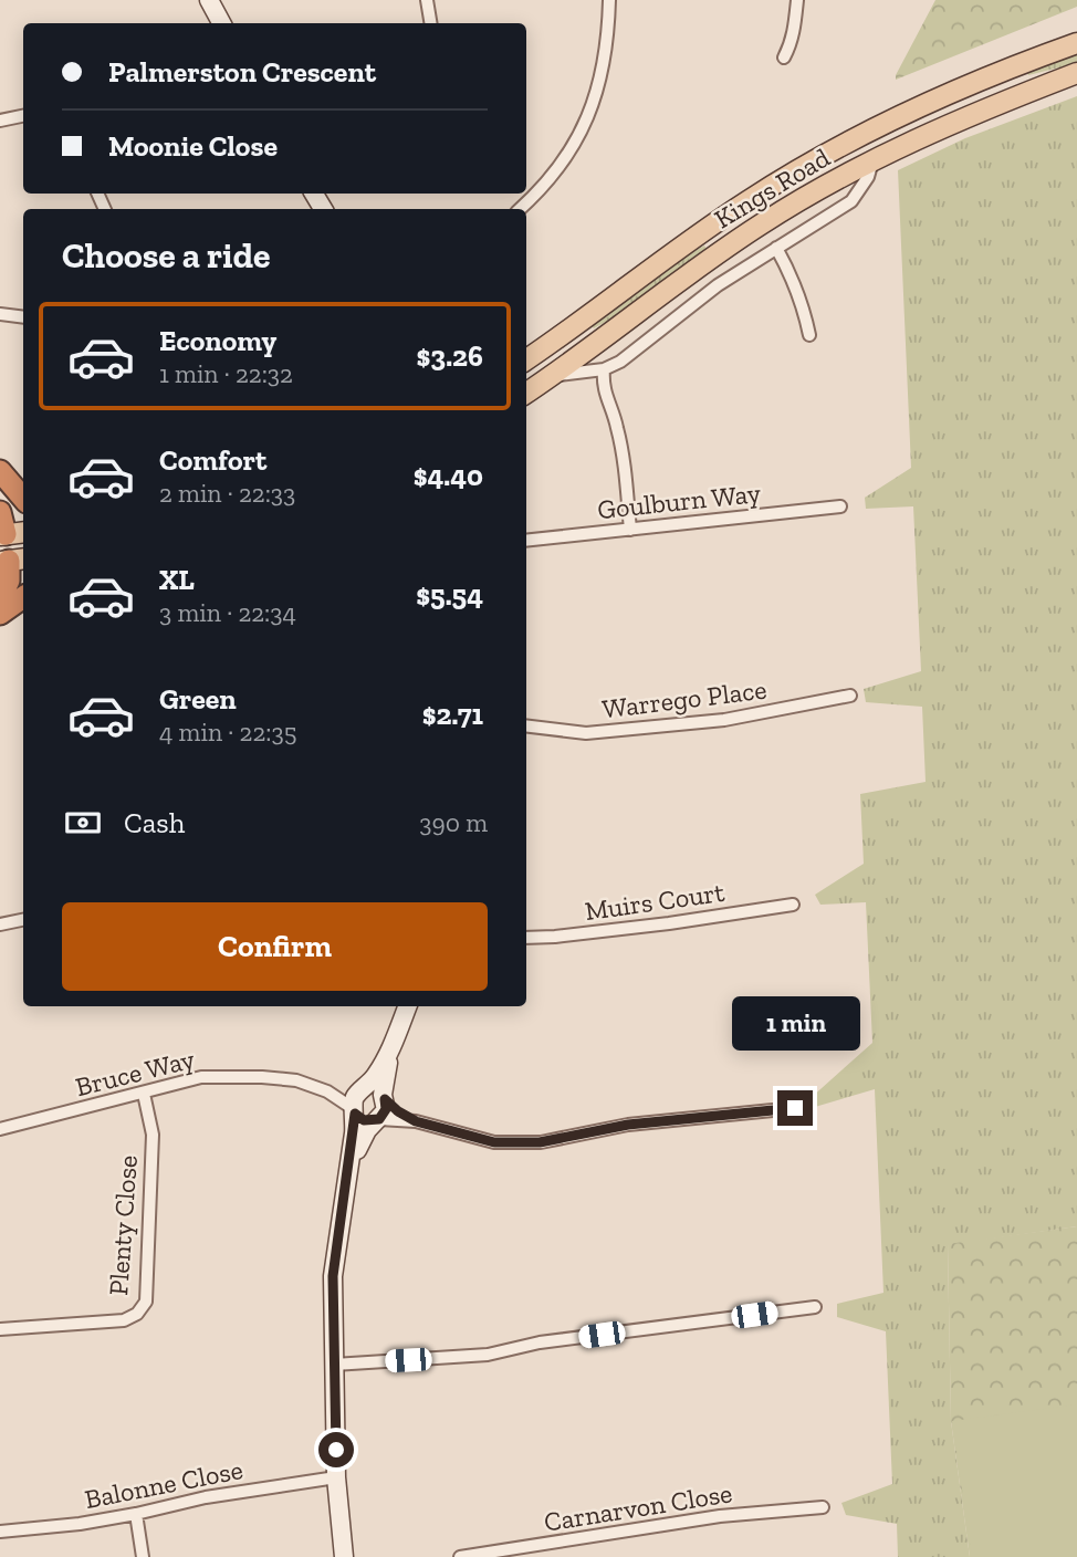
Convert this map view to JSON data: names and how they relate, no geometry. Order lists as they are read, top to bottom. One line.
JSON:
{"streets":{"main road":["Kings Road"],"street":["Goulburn Way","Warrego Place","Muirs Court","Bruce Way","Plenty Close","Balonne Close","Carnarvon Close"]},"crossings":[["Bruce Way","Plenty Close"]],"page":{"banner":["Palmerston Crescent","Moonie Close"],"heading":"Choose a ride","list":[{"name":"Economy","note":"1 min · 22:32","value":"$3.26"},{"name":"Comfort","note":"2 min · 22:33","value":"$4.40"},{"name":"XL","note":"3 min · 22:34","value":"$5.54"},{"name":"Green","note":"4 min · 22:35","value":"$2.71"}],"pay":["Cash","390 m"],"buttons":"Confirm","bubble":"1 min"}}
